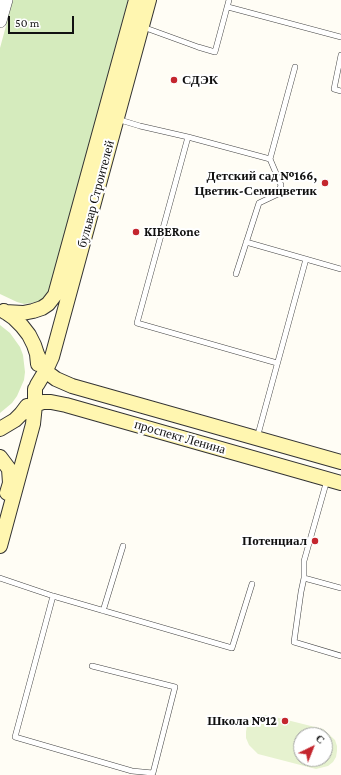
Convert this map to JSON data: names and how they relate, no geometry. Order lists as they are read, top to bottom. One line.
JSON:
{"streets":{"main road":["бульвар Строителей","проспект Ленина"]},"crossings":[["бульвар Строителей","проспект Ленина"]],"places":["СДЭК","Детский сад №166, Цветик-Семицветик","KIBERone","Потенциал","Школа №12"],"scale_bar":"50 m","north":"top right"}
